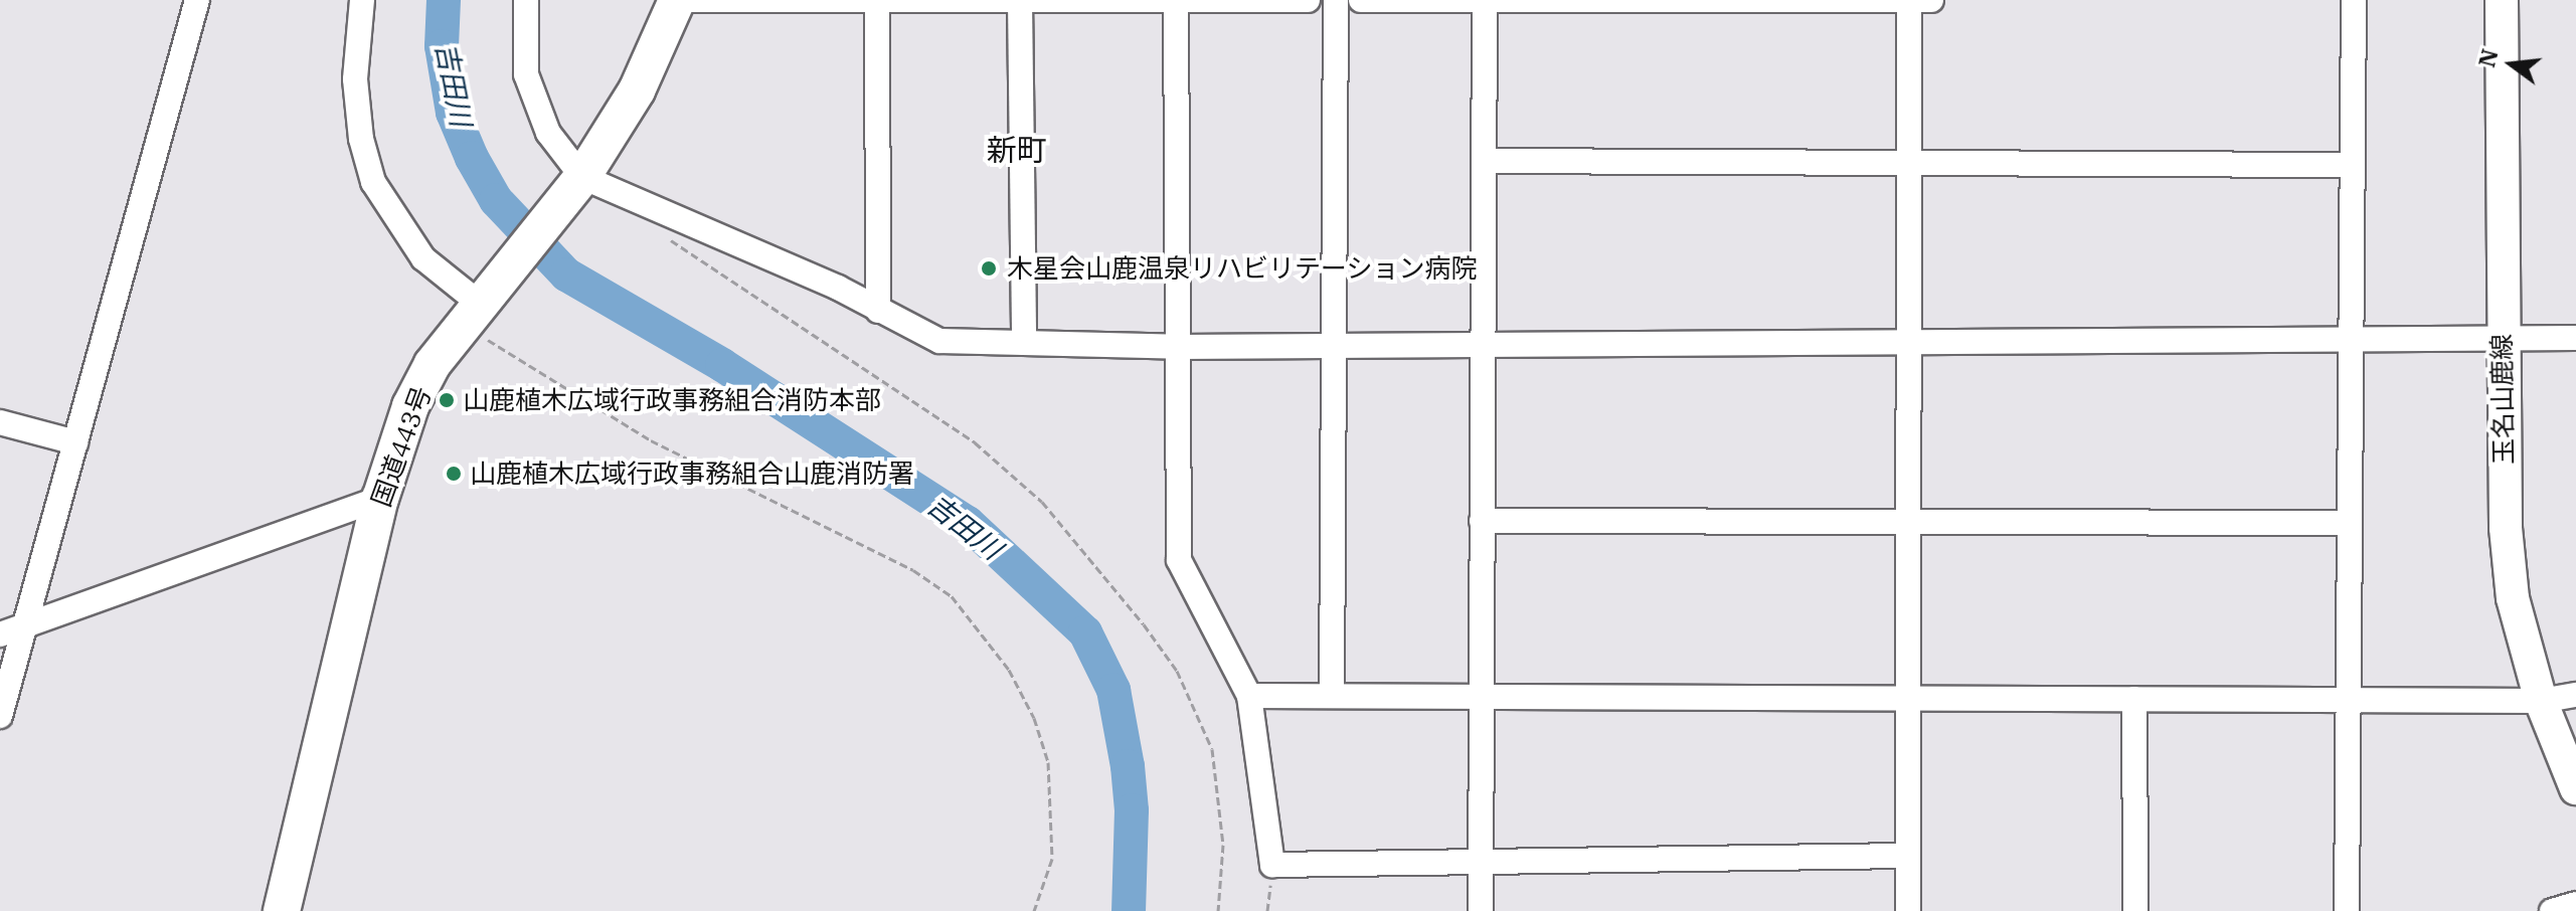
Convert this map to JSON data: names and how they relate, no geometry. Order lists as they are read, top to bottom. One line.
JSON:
{"streets":{"highway":["国道443号"],"main road":["玉名山鹿線"]},"districts":["新町"],"water":["吉田川"],"places":["木星会山鹿温泉リハビリテーション病院","山鹿植木広域行政事務組合消防本部","山鹿植木広域行政事務組合山鹿消防署"],"north":"left"}
